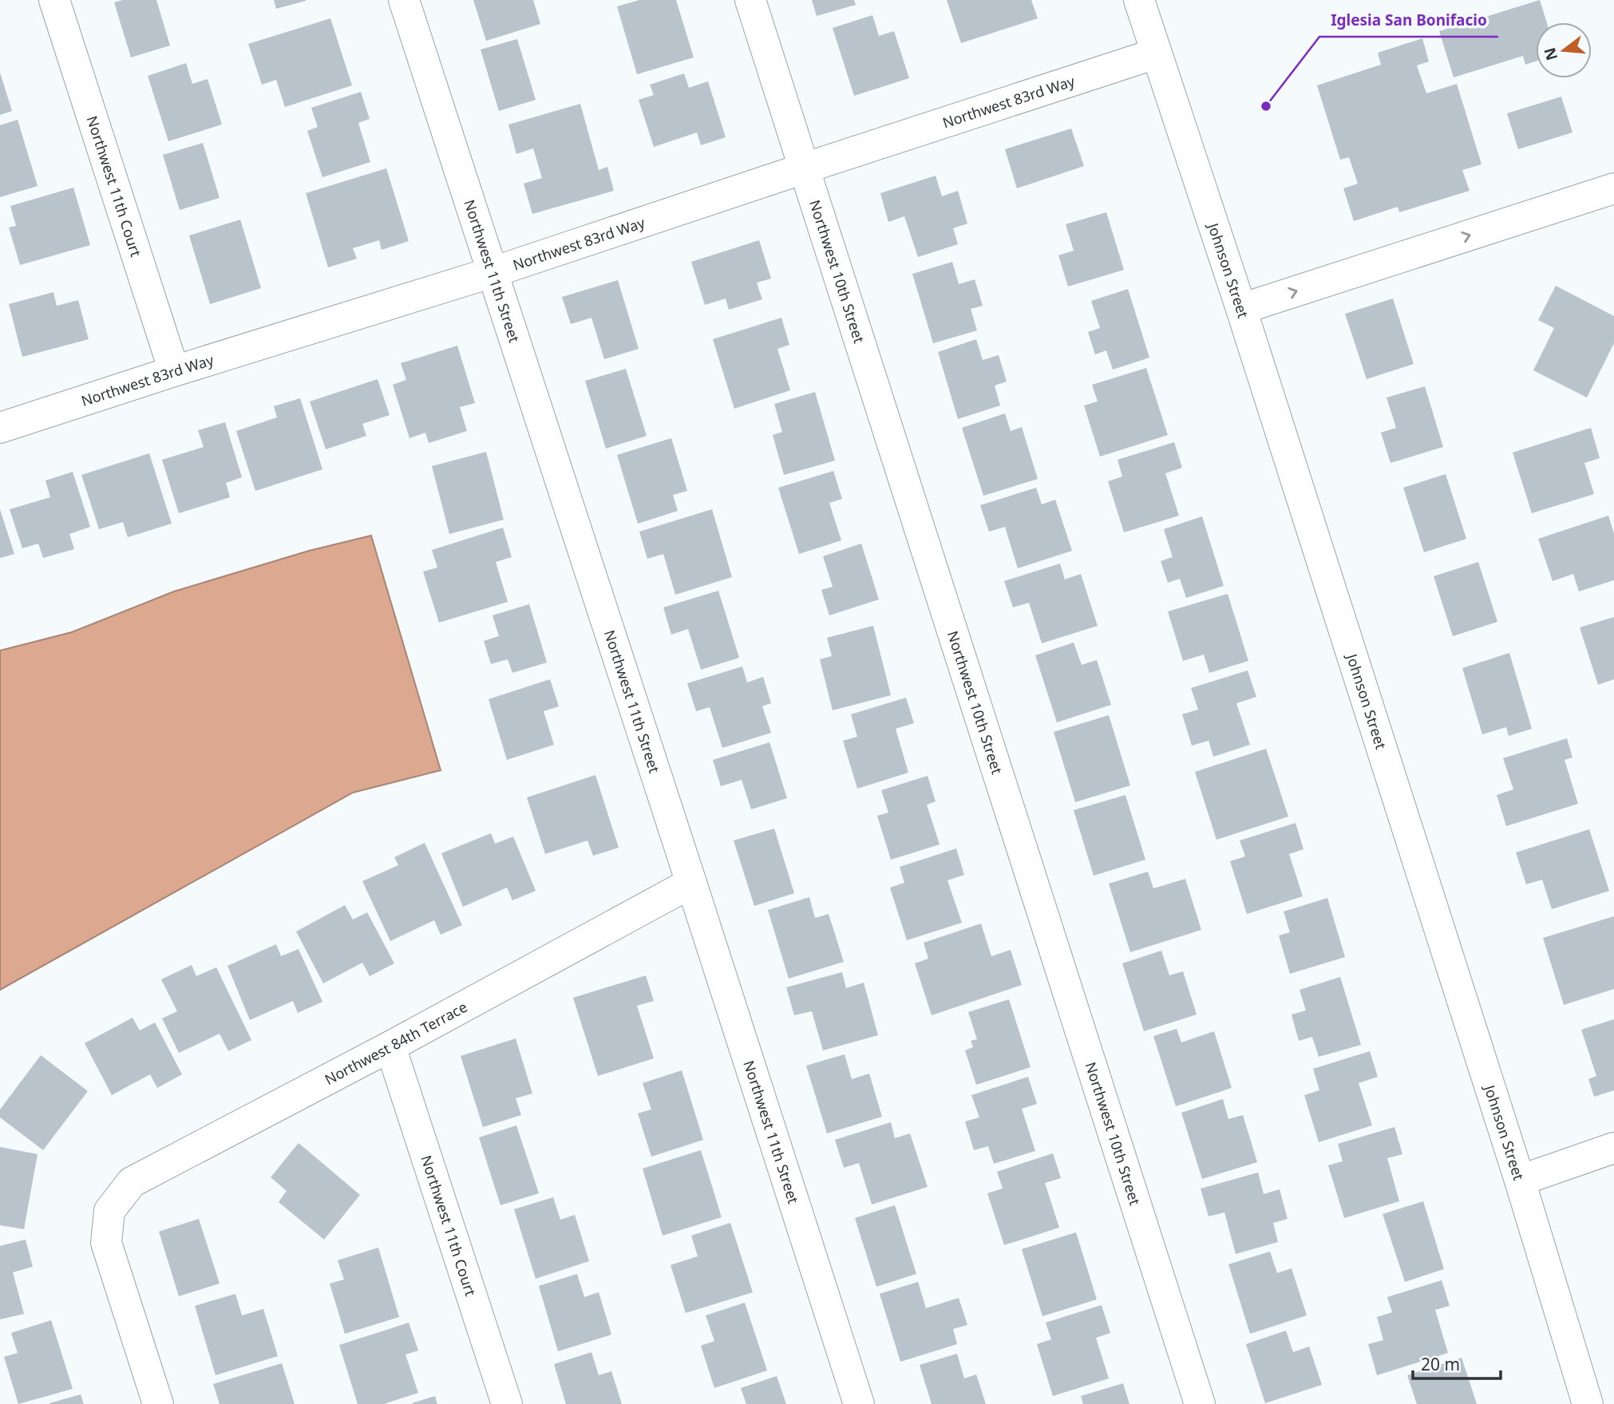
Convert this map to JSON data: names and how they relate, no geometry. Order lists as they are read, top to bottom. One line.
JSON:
{"streets":{"street":["Northwest 83rd Way","Northwest 11th Court","Johnson Street","Northwest 11th Street","Northwest 10th Street","Northwest 84th Terrace"]},"crossings":[["Northwest 83rd Way","Northwest 11th Court"],["Northwest 83rd Way","Johnson Street"],["Northwest 83rd Way","Northwest 11th Street"],["Northwest 83rd Way","Northwest 10th Street"],["Northwest 11th Court","Northwest 84th Terrace"],["Northwest 11th Street","Northwest 84th Terrace"]],"places":["Iglesia San Bonifacio"],"scale_bar":"20 m","north":"left"}
